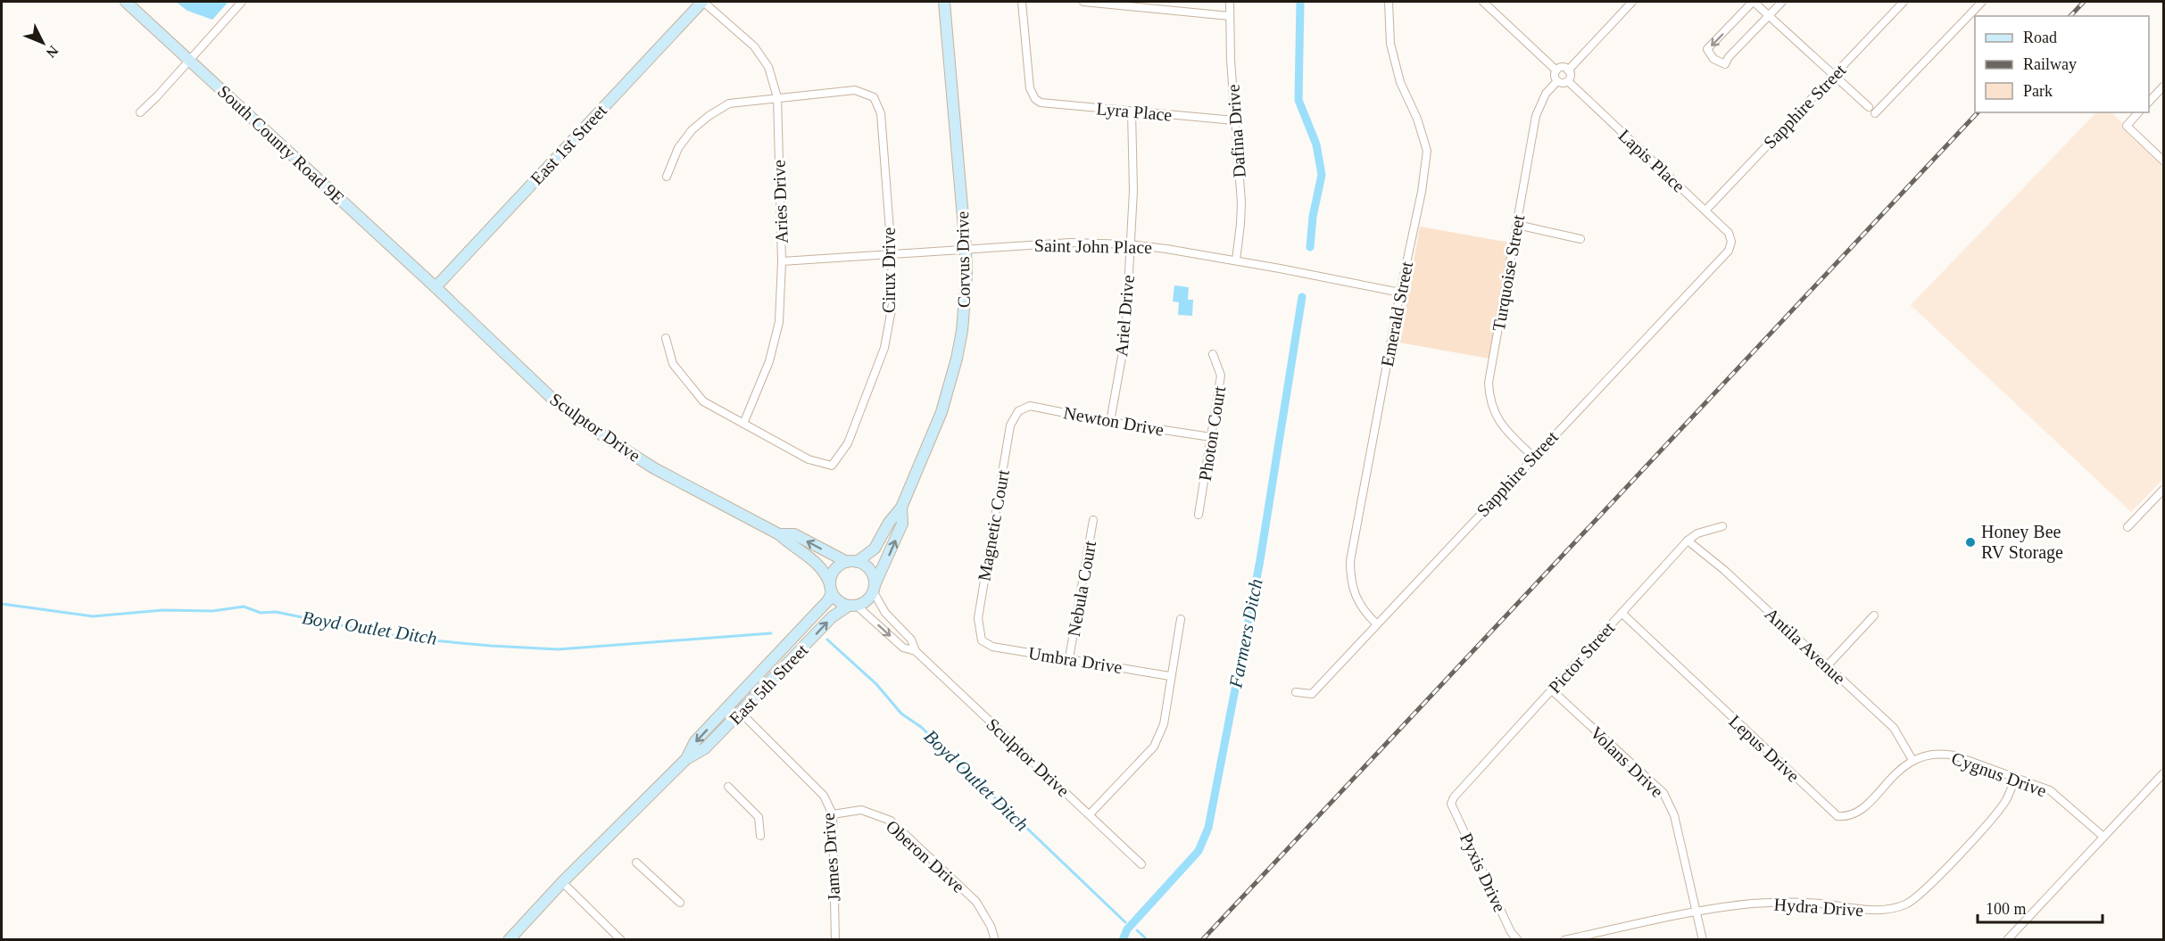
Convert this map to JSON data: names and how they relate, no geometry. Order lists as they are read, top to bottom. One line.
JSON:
{"streets":{"street":["Sapphire Street","Lyra Place","Dafina Drive","South County Road 9E","East 1st Street","Lapis Place","Aries Drive","Saint John Place","Corvus Drive","Cirux Drive","Turquoise Street","Emerald Street","Ariel Drive","Newton Drive","Sculptor Drive","Photon Court","Magnetic Court","Nebula Court","Antila Avenue","Pictor Street","Umbra Drive","East 5th Street","Lepus Drive","Volans Drive","Cygnus Drive","Oberon Drive","James Drive","Pyxis Drive","Hydra Drive"]},"crossings":[["Sapphire Street","Lapis Place"],["Sapphire Street","Turquoise Street"],["Sapphire Street","Emerald Street"],["Lyra Place","Dafina Drive"],["Lyra Place","Ariel Drive"],["Dafina Drive","Saint John Place"],["South County Road 9E","East 1st Street"],["South County Road 9E","Sculptor Drive"],["East 1st Street","Aries Drive"],["East 1st Street","Sculptor Drive"],["Lapis Place","Turquoise Street"],["Aries Drive","Saint John Place"],["Aries Drive","Cirux Drive"],["Saint John Place","Corvus Drive"],["Saint John Place","Cirux Drive"],["Saint John Place","Emerald Street"],["Saint John Place","Ariel Drive"],["Corvus Drive","Sculptor Drive"],["Corvus Drive","East 5th Street"],["Ariel Drive","Newton Drive"],["Newton Drive","Photon Court"],["Newton Drive","Magnetic Court"],["Sculptor Drive","East 5th Street"],["Magnetic Court","Umbra Drive"],["Nebula Court","Umbra Drive"],["Antila Avenue","Pictor Street"],["Antila Avenue","Lepus Drive"],["Antila Avenue","Cygnus Drive"],["Pictor Street","Lepus Drive"],["Pictor Street","Volans Drive"],["Pictor Street","Pyxis Drive"],["East 5th Street","James Drive"],["Lepus Drive","Cygnus Drive"],["Volans Drive","Hydra Drive"],["Cygnus Drive","Hydra Drive"],["Oberon Drive","James Drive"]],"water":["Boyd Outlet Ditch","Farmers Ditch"],"places":["Honey Bee RV Storage"],"legend":["Road","Railway","Park"],"scale_bar":"100 m","north":"bottom right"}
